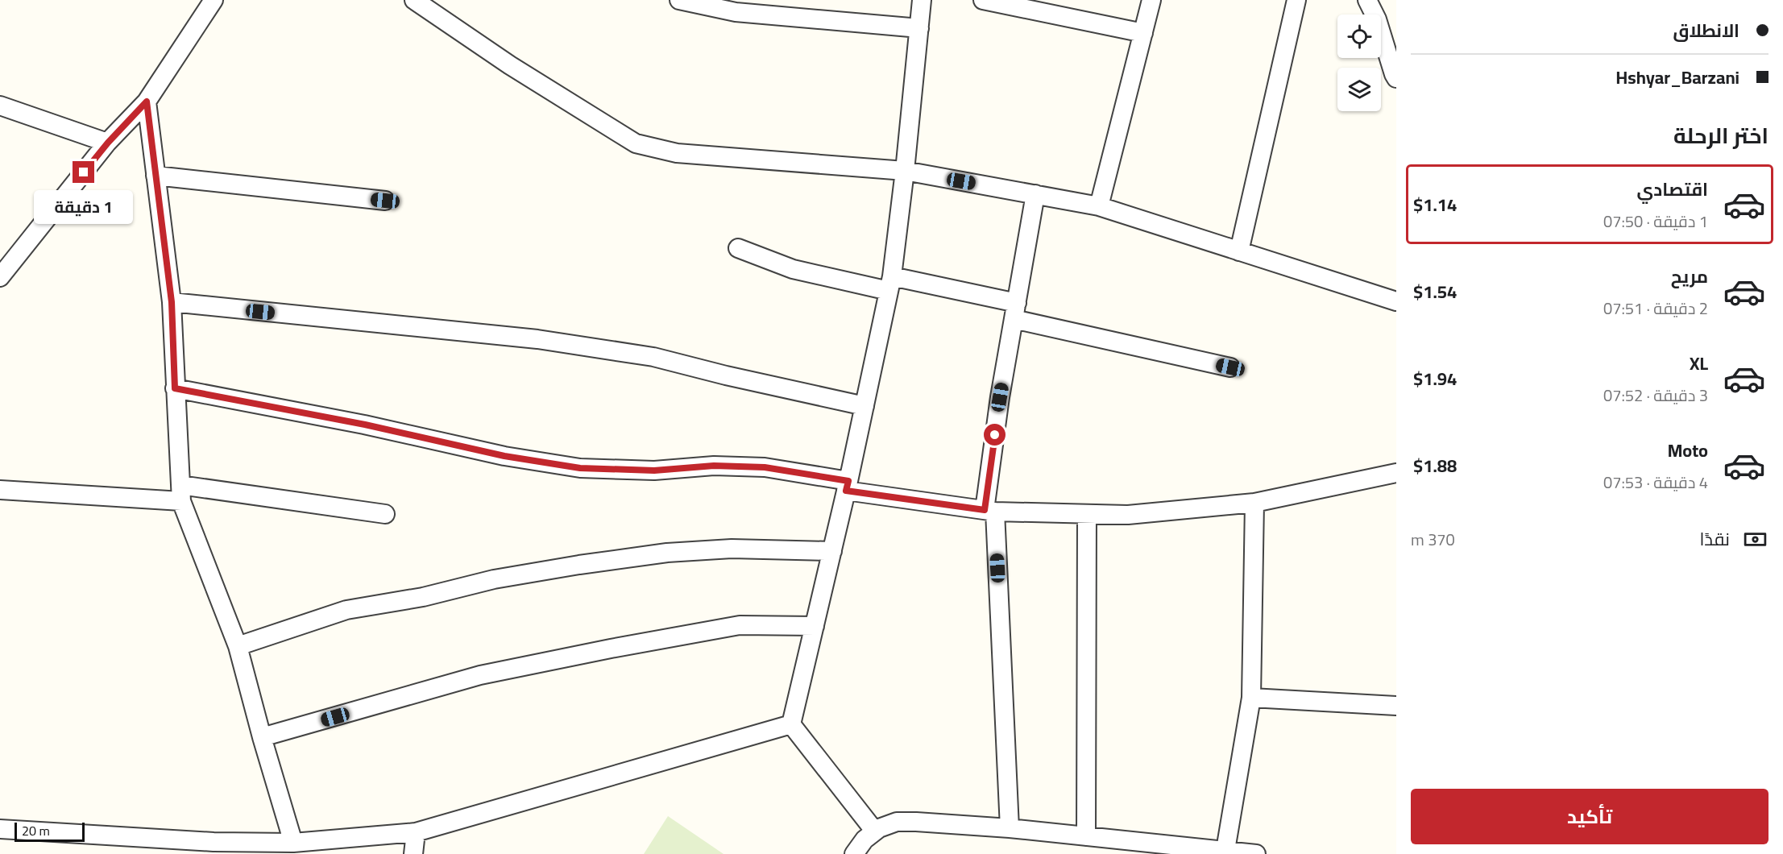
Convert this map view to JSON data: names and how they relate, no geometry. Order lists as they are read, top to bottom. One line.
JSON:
{"scale_bar":"20 m","page":{"banner":["الانطلاق","Hshyar_Barzani"],"heading":"اختر الرحلة","list":[{"name":"اقتصادي","note":"1 دقيقة · 07:50","value":"$1.14"},{"name":"مريح","note":"2 دقيقة · 07:51","value":"$1.54"},{"name":"XL","note":"3 دقيقة · 07:52","value":"$1.94"},{"name":"Moto","note":"4 دقيقة · 07:53","value":"$1.88"}],"bubble":"1 دقيقة","pay":["نقدًا","370 m"],"buttons":"تأكيد","scale":"20 m"}}
